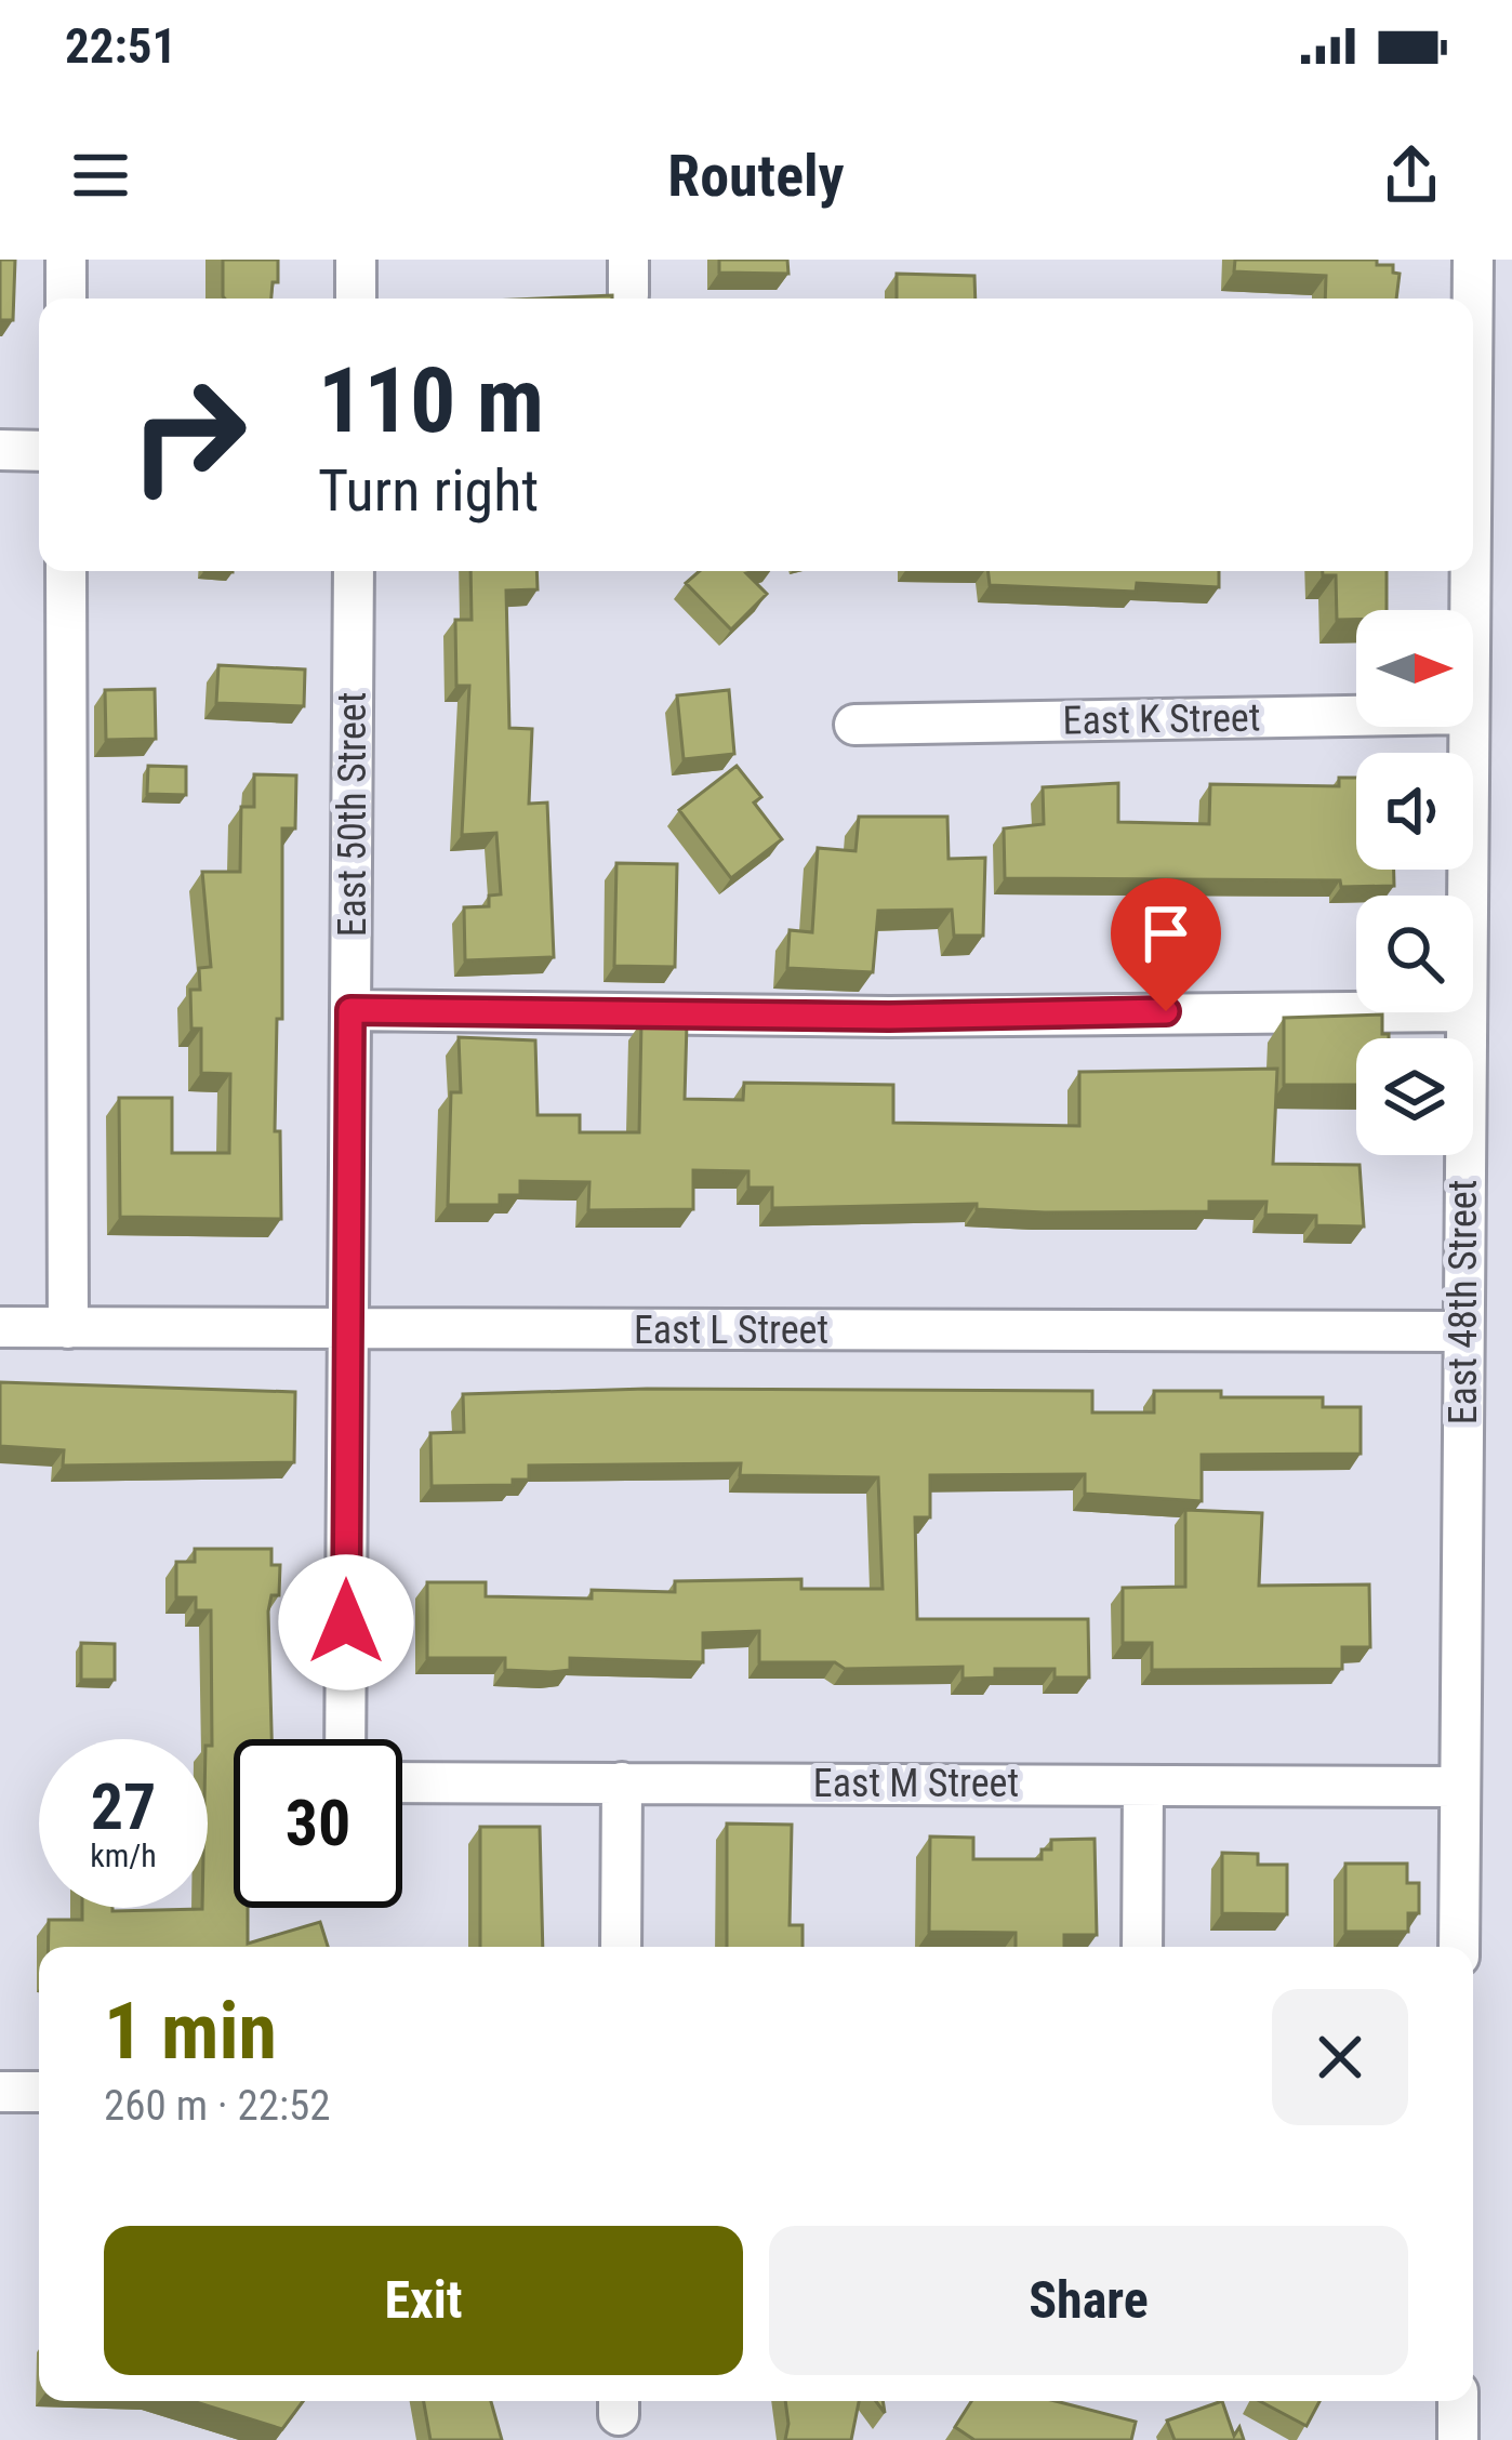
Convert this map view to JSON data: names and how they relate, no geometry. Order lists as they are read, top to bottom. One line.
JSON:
{"streets":{"street":["East K Street","East 50th Street","East 48th Street","East L Street","East M Street"]},"crossings":[["East 50th Street","East L Street"],["East 48th Street","East L Street"],["East 48th Street","East M Street"]],"north":"right","page":{"status":"22:51","header":"Routely","turn":["110 m","Turn right"],"speed":"27 km/h","limit":"30","heading":["1 min","260 m · 22:52"],"buttons":["Exit","Share"]}}
